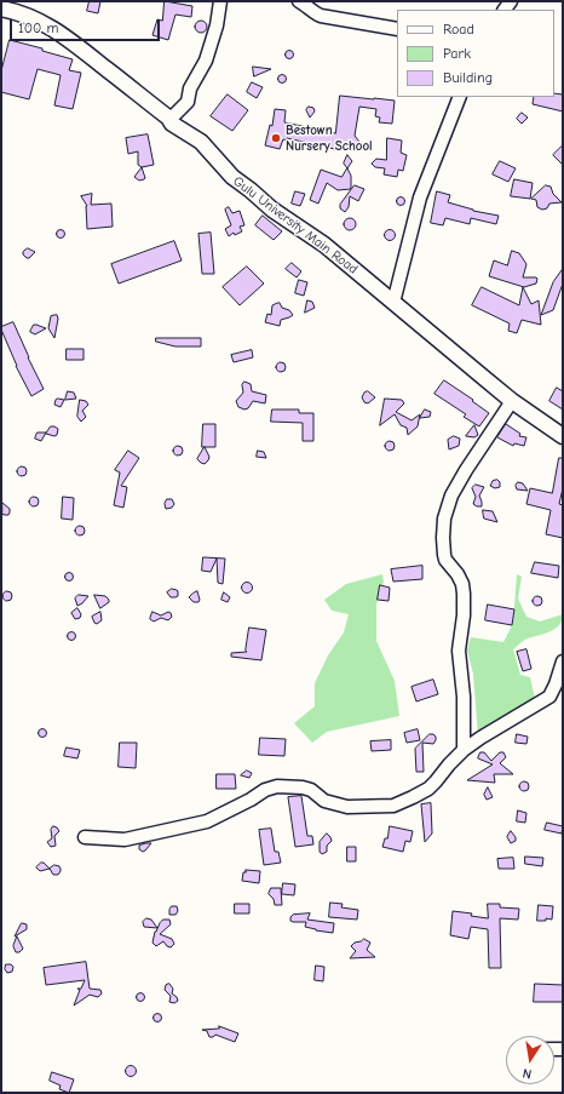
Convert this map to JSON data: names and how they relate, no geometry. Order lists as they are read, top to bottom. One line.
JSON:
{"streets":{"street":["Gulu University Main Road"]},"places":["Bestown Nursery School"],"legend":["Road","Park","Building"],"scale_bar":"100 m","north":"bottom"}
